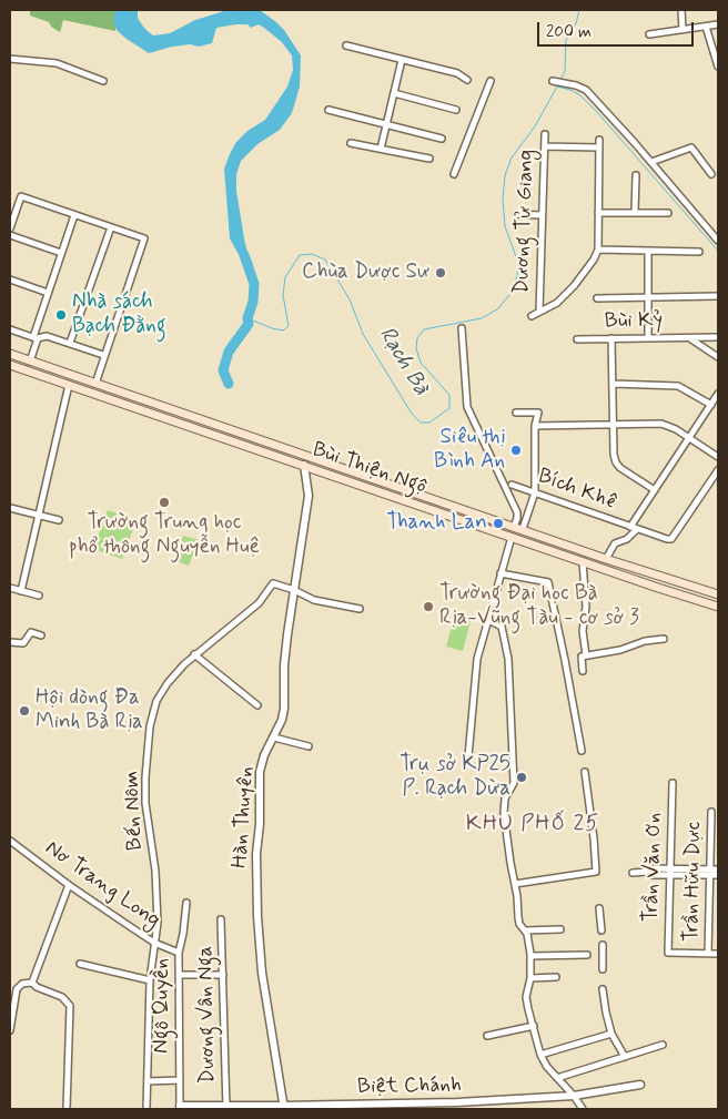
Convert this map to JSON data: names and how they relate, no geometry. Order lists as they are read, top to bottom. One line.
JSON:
{"streets":{"main road":["Bùi Thiện Ngộ"],"street":["Dương Tử Giang","Bùi Kỷ","Bích Khê","Bến Nôm","Hàn Thuyên","Trần Văn Ơn","Trần Hữu Dực","Nơ Trang Long","Ngô Quyền","Dương Vân Nga","Biệt Chánh"]},"crossings":[["Bùi Thiện Ngộ","Hàn Thuyên"],["Bến Nôm","Hàn Thuyên"],["Bến Nôm","Nơ Trang Long"],["Hàn Thuyên","Biệt Chánh"],["Trần Văn Ơn","Trần Hữu Dực"],["Nơ Trang Long","Ngô Quyền"],["Ngô Quyền","Biệt Chánh"],["Dương Vân Nga","Biệt Chánh"]],"districts":["KHU PHỐ 25"],"water":["Rạch Bà"],"places":["Chùa Dược Sư","Nhà sách Bạch Đằng","Siêu thị Bình An","Trường Trung học phổ thông Nguyễn Huệ","Thanh Lan","Trường Đại học Bà Rịa-Vũng Tàu - cơ sở 3","Hội dòng Đa Minh Bà Rịa","Trụ sở KP25 P. Rạch Dừa"],"scale_bar":"200 m"}
